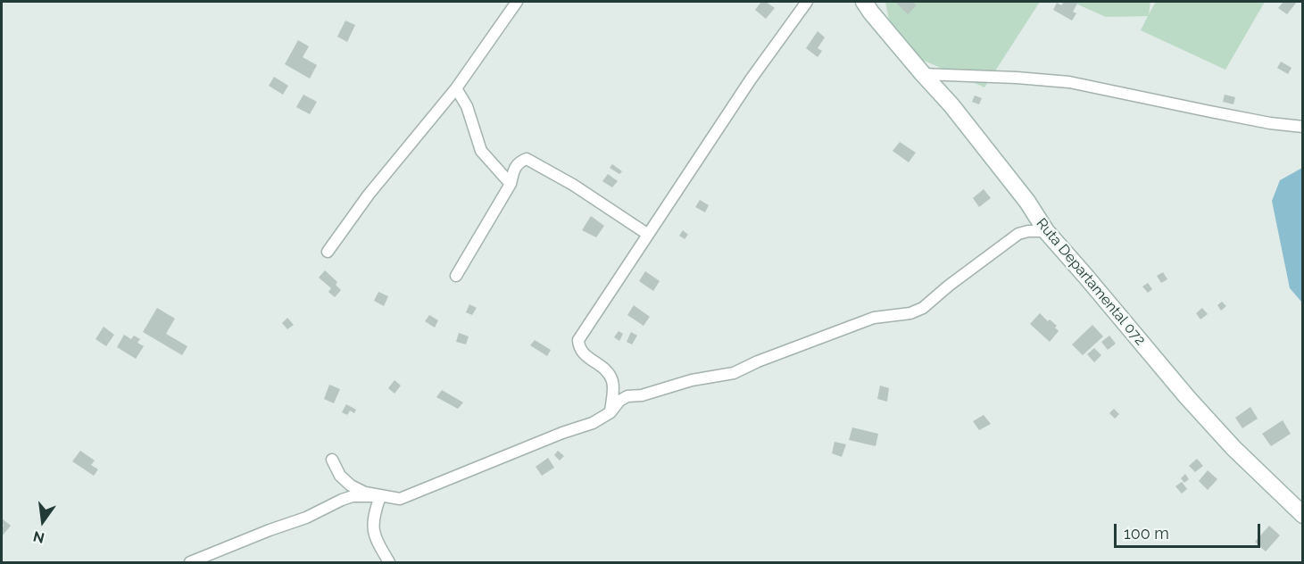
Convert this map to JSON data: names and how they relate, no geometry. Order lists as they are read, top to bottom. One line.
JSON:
{"streets":{"main road":["Ruta Departamental 072"]},"scale_bar":"100 m","north":"bottom"}
